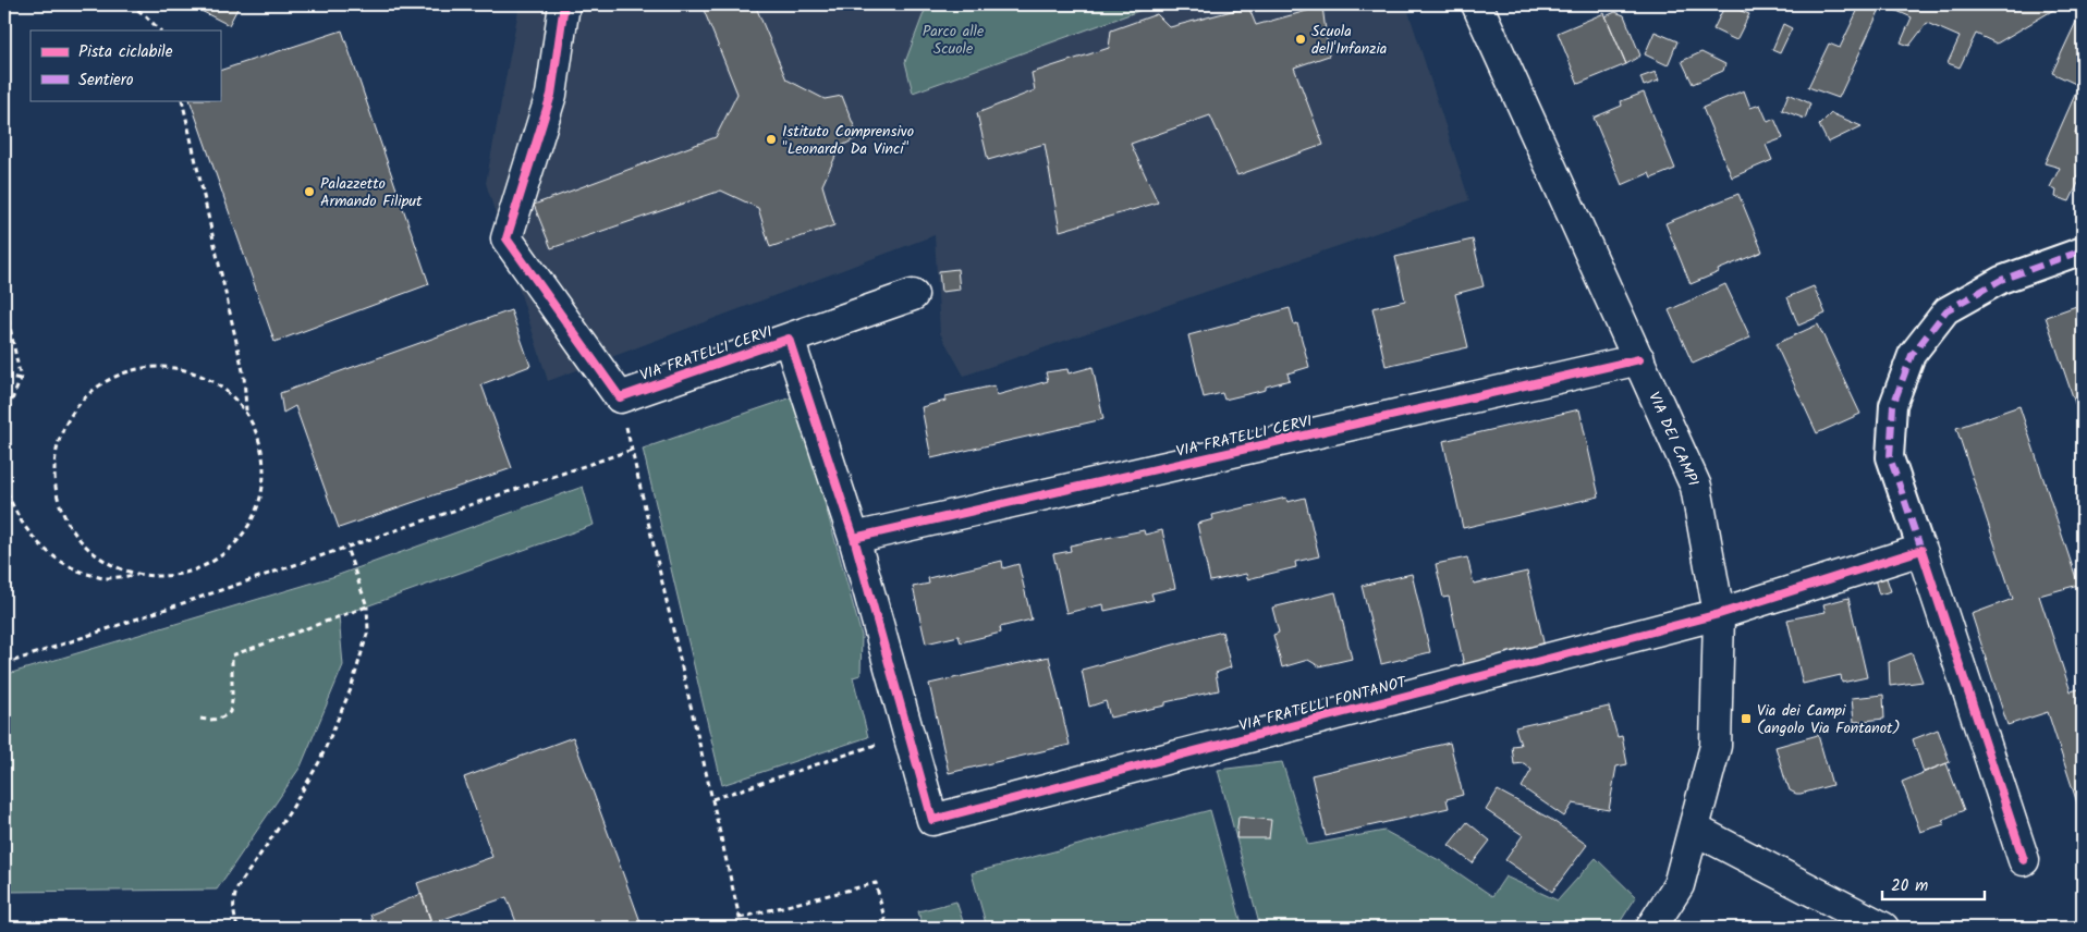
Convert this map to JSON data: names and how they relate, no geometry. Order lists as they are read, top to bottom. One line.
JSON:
{"streets":{"street":["VIA FRATELLI CERVI","VIA DEI CAMPI","VIA FRATELLI FONTANOT"]},"crossings":[["VIA FRATELLI CERVI","VIA DEI CAMPI"],["VIA FRATELLI CERVI","VIA FRATELLI FONTANOT"],["VIA DEI CAMPI","VIA FRATELLI FONTANOT"]],"parks":["Parco alle Scuole"],"places":{"other":["Scuola dell'Infanzia","Istituto Comprensivo \"Leonardo Da Vinci\"","Palazzetto Armando Filiput"],"transit":["Via dei Campi (angolo Via Fontanot)"]},"legend":["Pista ciclabile","Sentiero"],"scale_bar":"20 m"}
